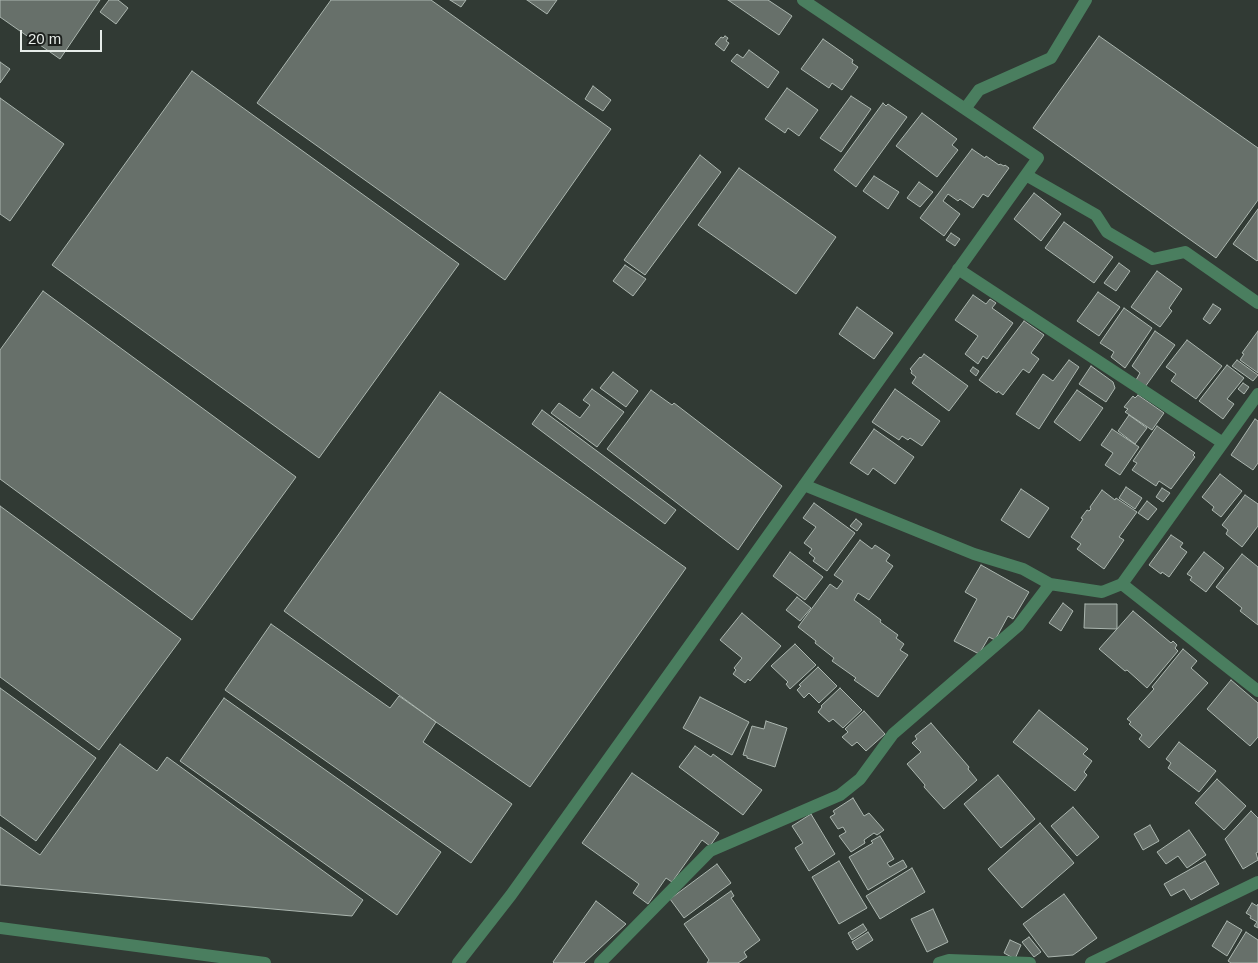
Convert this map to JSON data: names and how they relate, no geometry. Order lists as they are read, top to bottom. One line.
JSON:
{"scale_bar":"20 m"}
